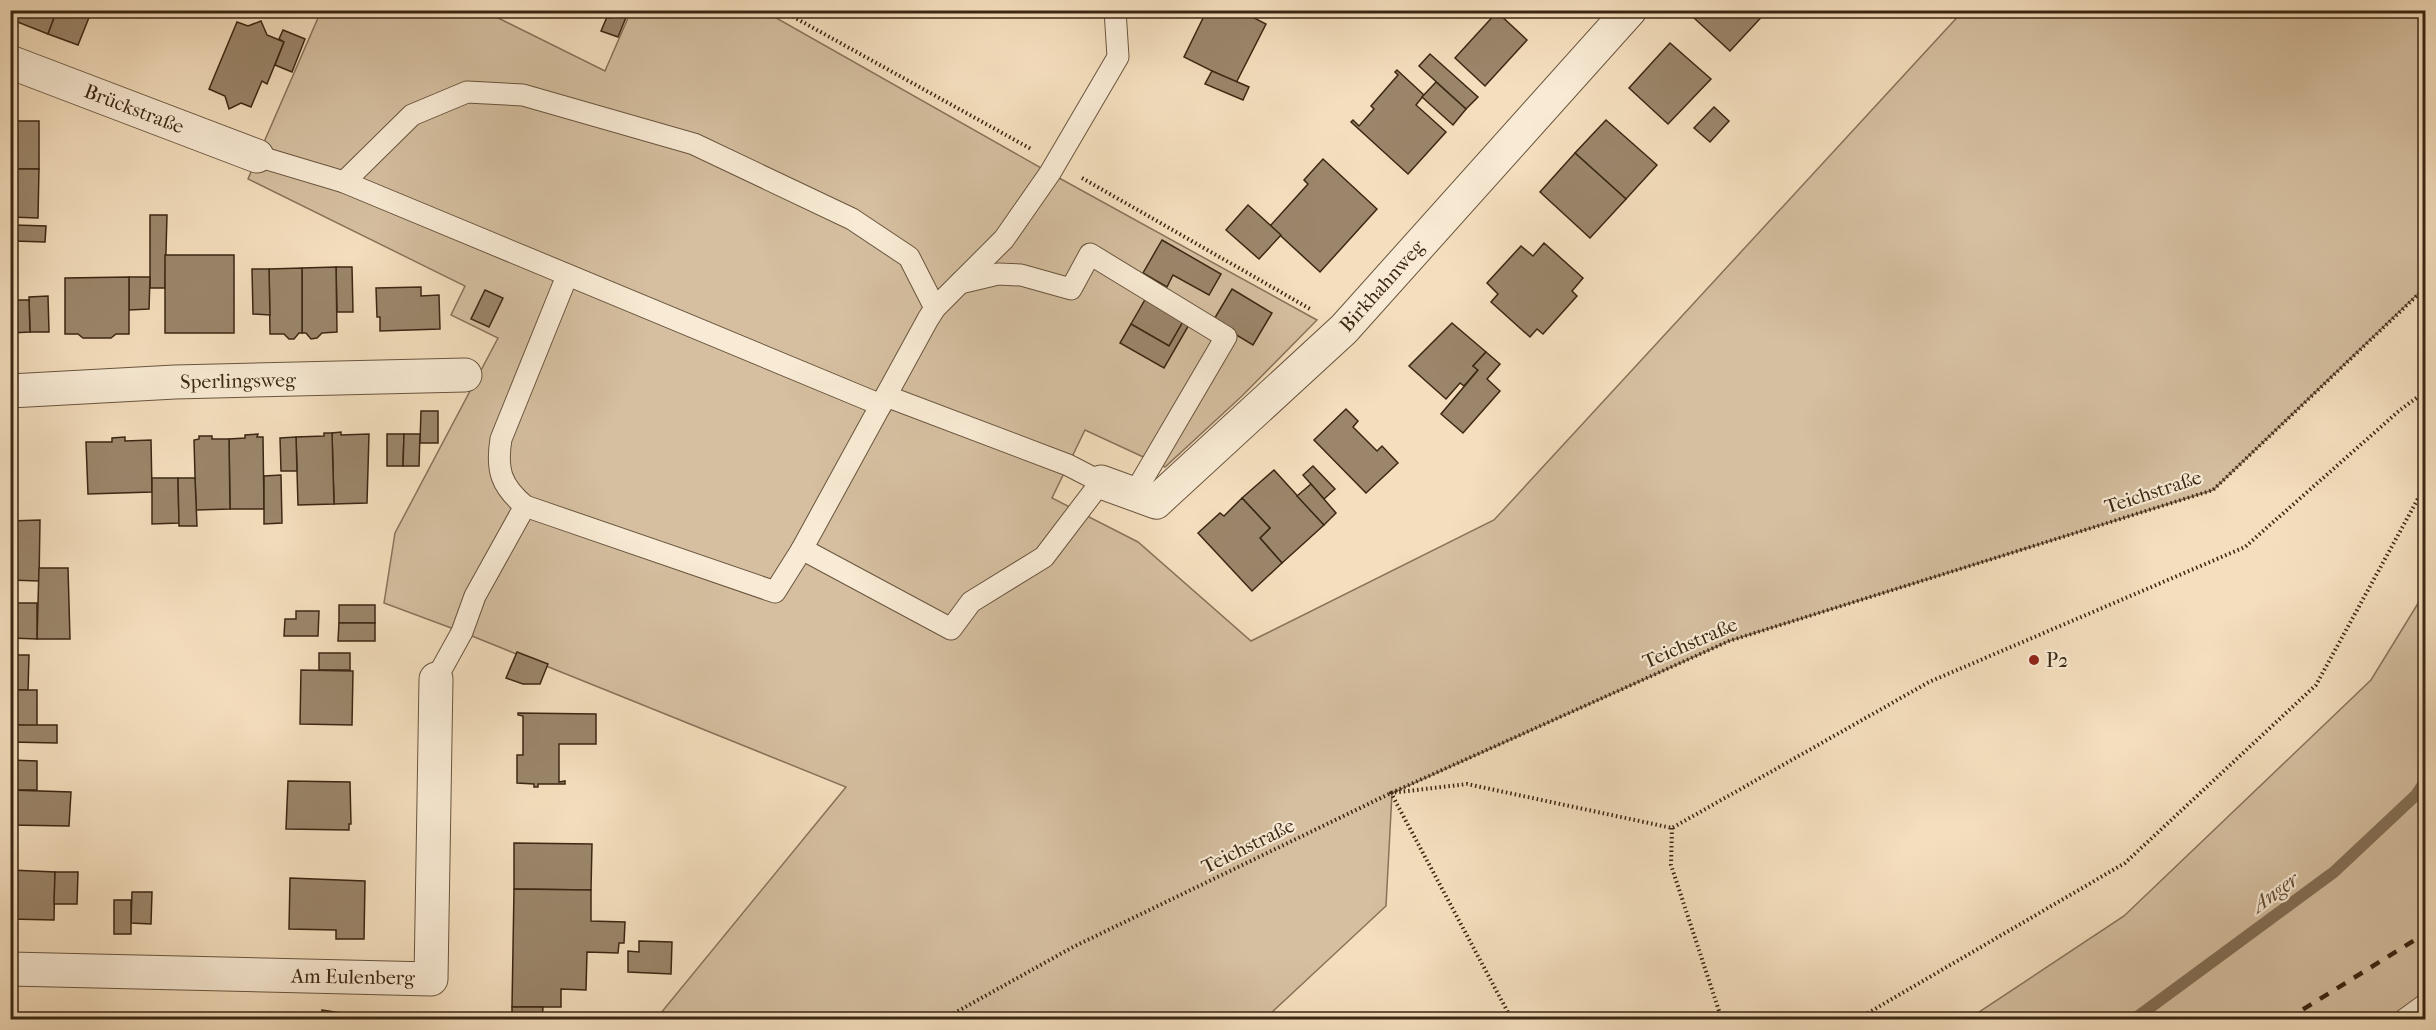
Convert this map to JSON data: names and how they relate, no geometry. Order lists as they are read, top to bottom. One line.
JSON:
{"streets":{"street":["Brückstraße","Birkhahnweg","Sperlingsweg","Am Eulenberg"],"path":["Teichstraße"]},"water":["Anger"],"places":["P2"]}
